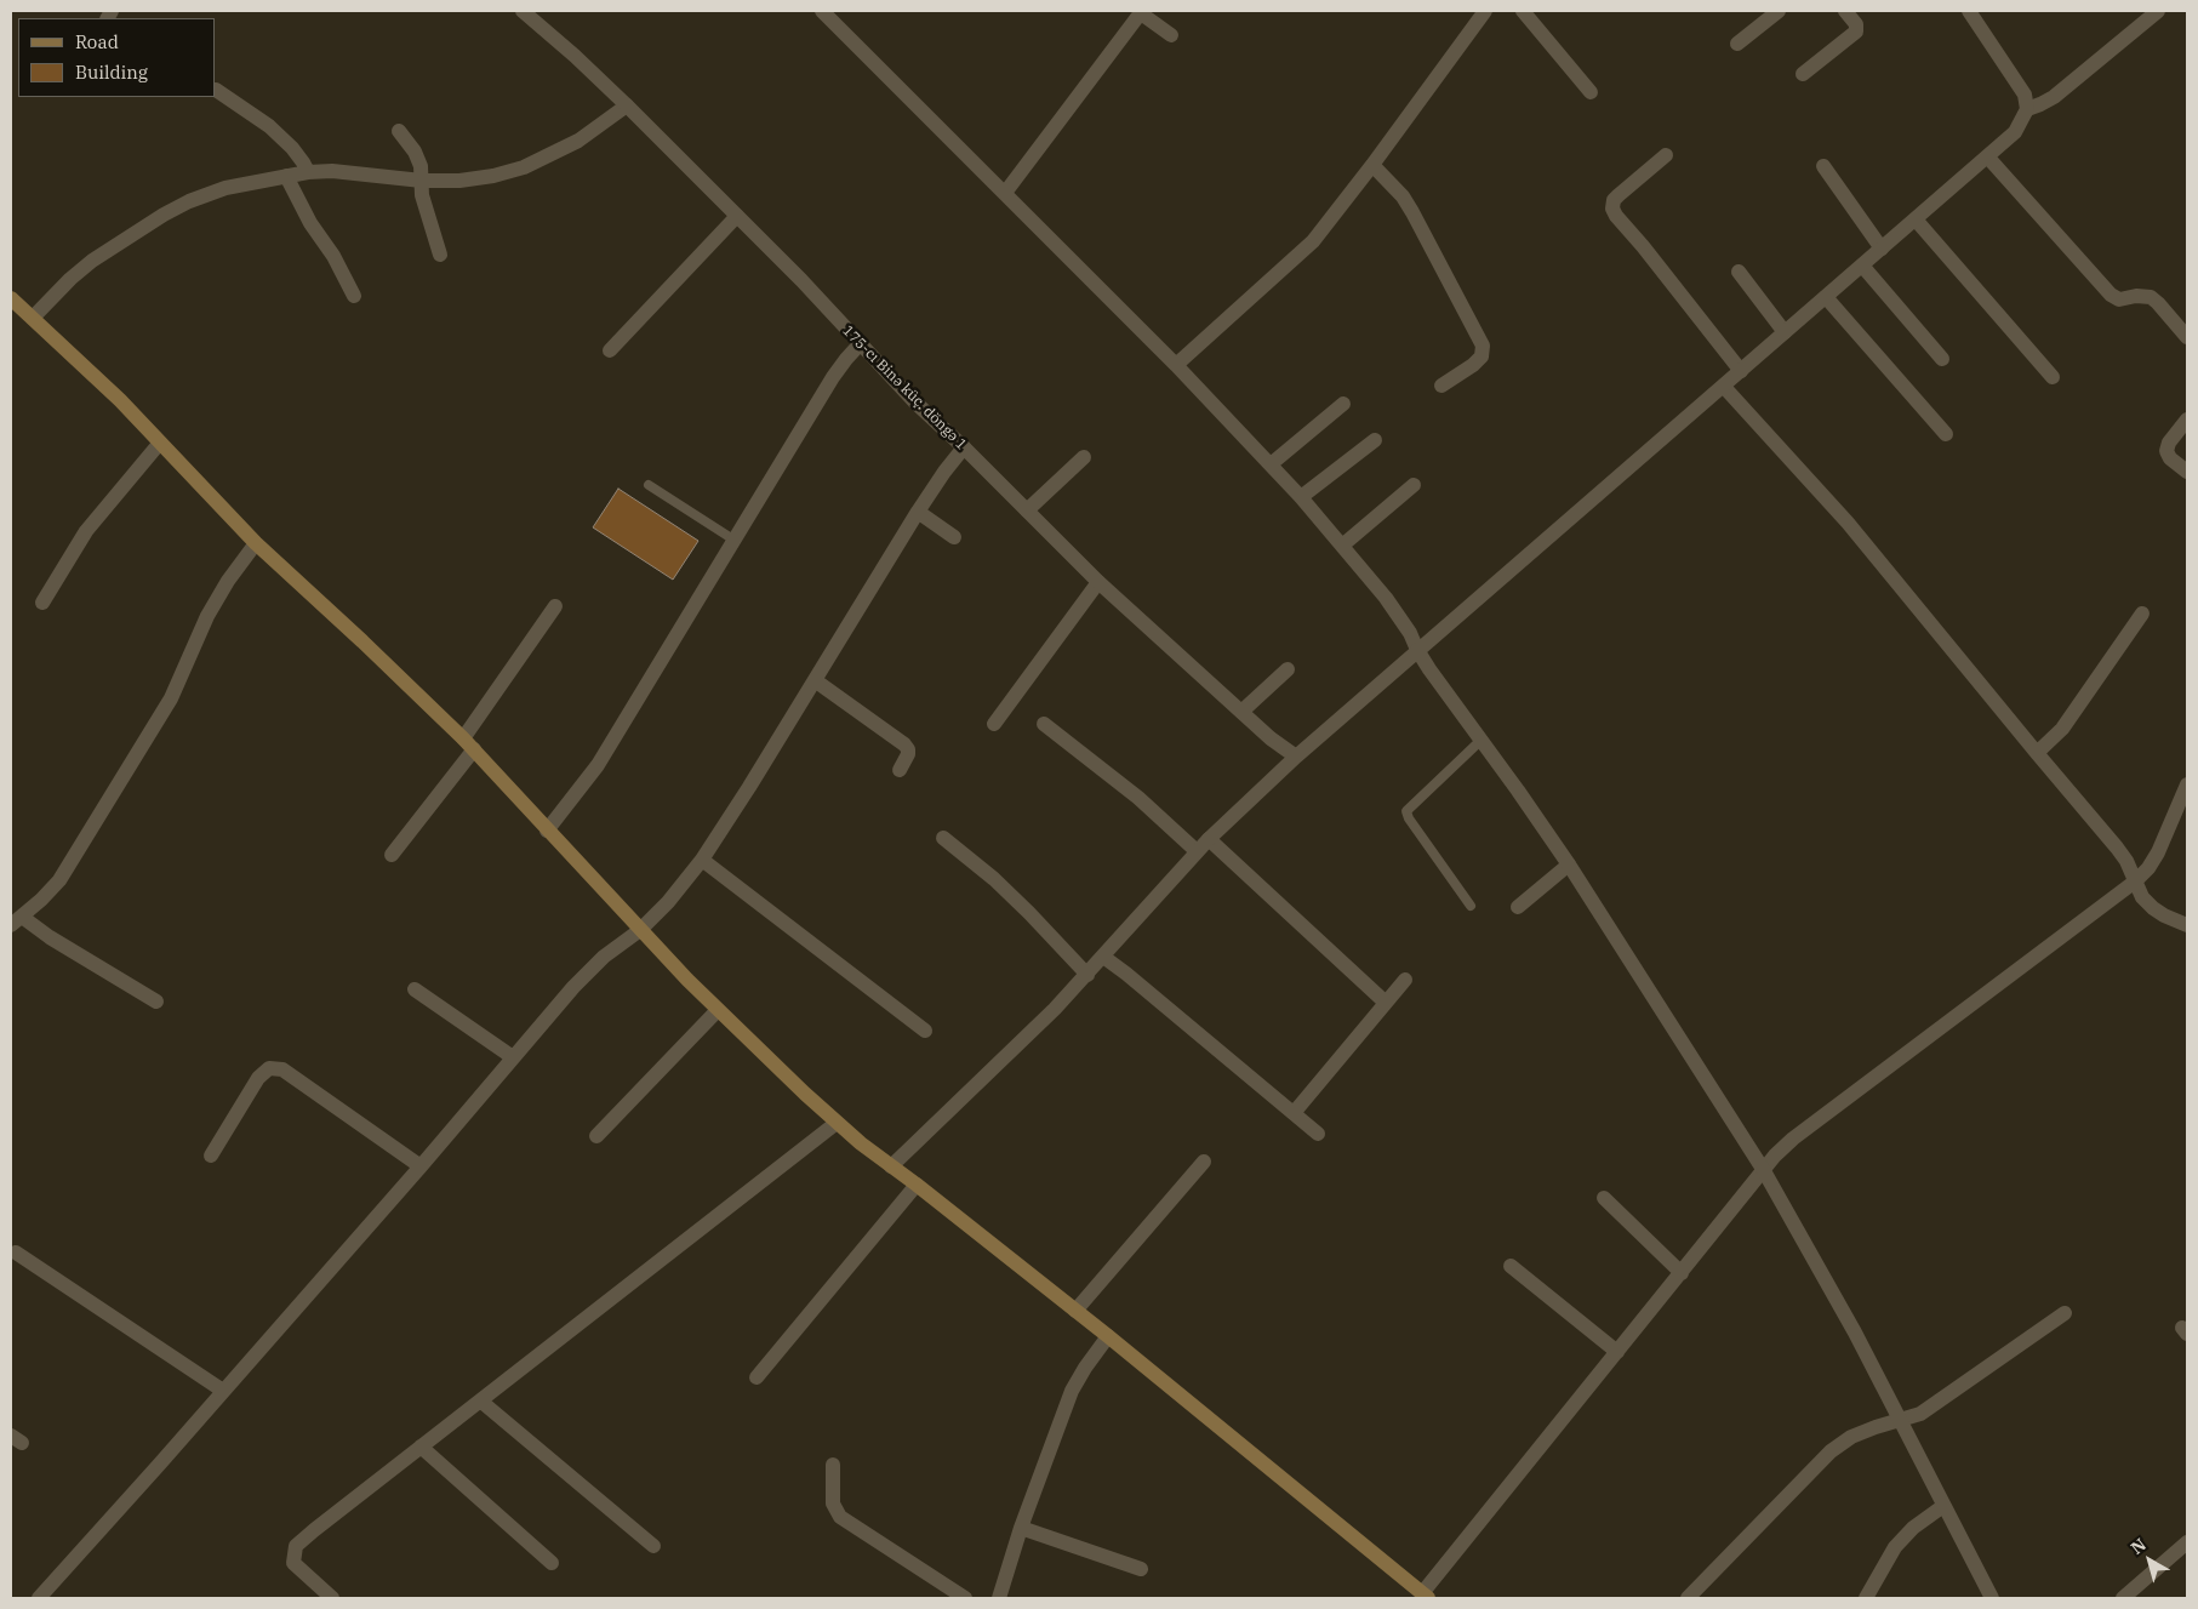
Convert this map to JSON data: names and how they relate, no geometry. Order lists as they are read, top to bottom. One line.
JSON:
{"streets":{"street":["175-cı Binə küç. döngə 1"]},"legend":["Road","Building"],"north":"top left"}
